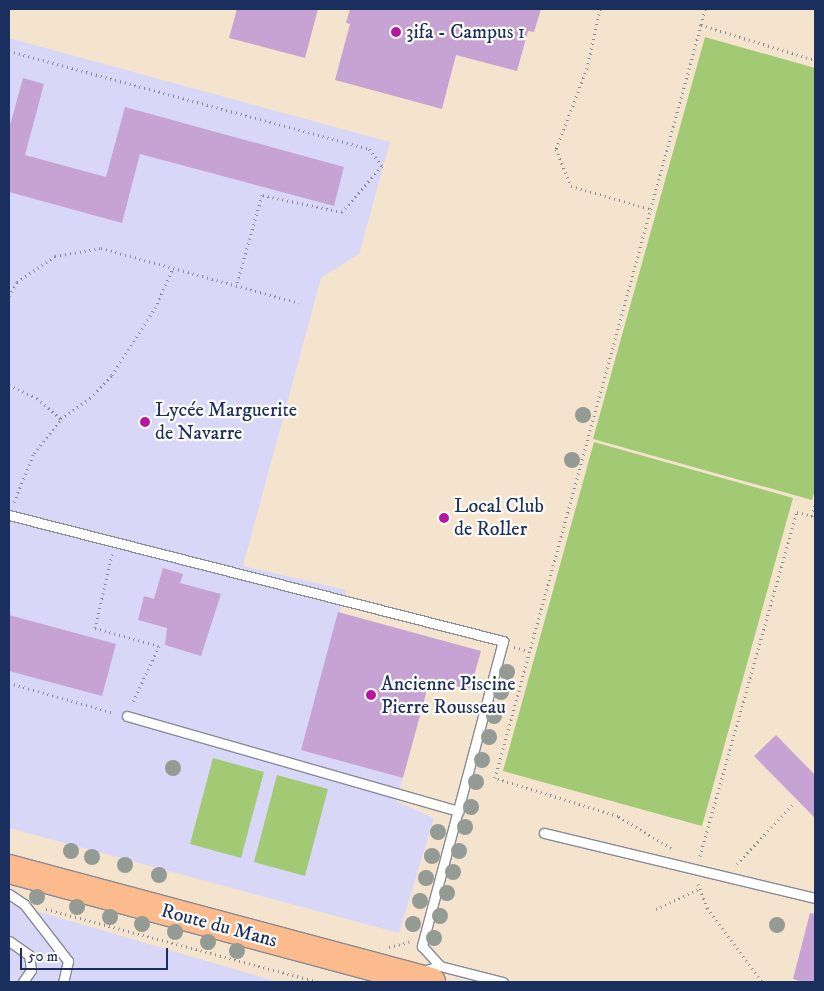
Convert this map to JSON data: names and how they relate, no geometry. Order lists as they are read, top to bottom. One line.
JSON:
{"streets":{"main road":["Route du Mans"]},"places":["3ifa - Campus 1","Lycée Marguerite de Navarre","Local Club de Roller","Ancienne Piscine Pierre Rousseau"],"scale_bar":"50 m"}
